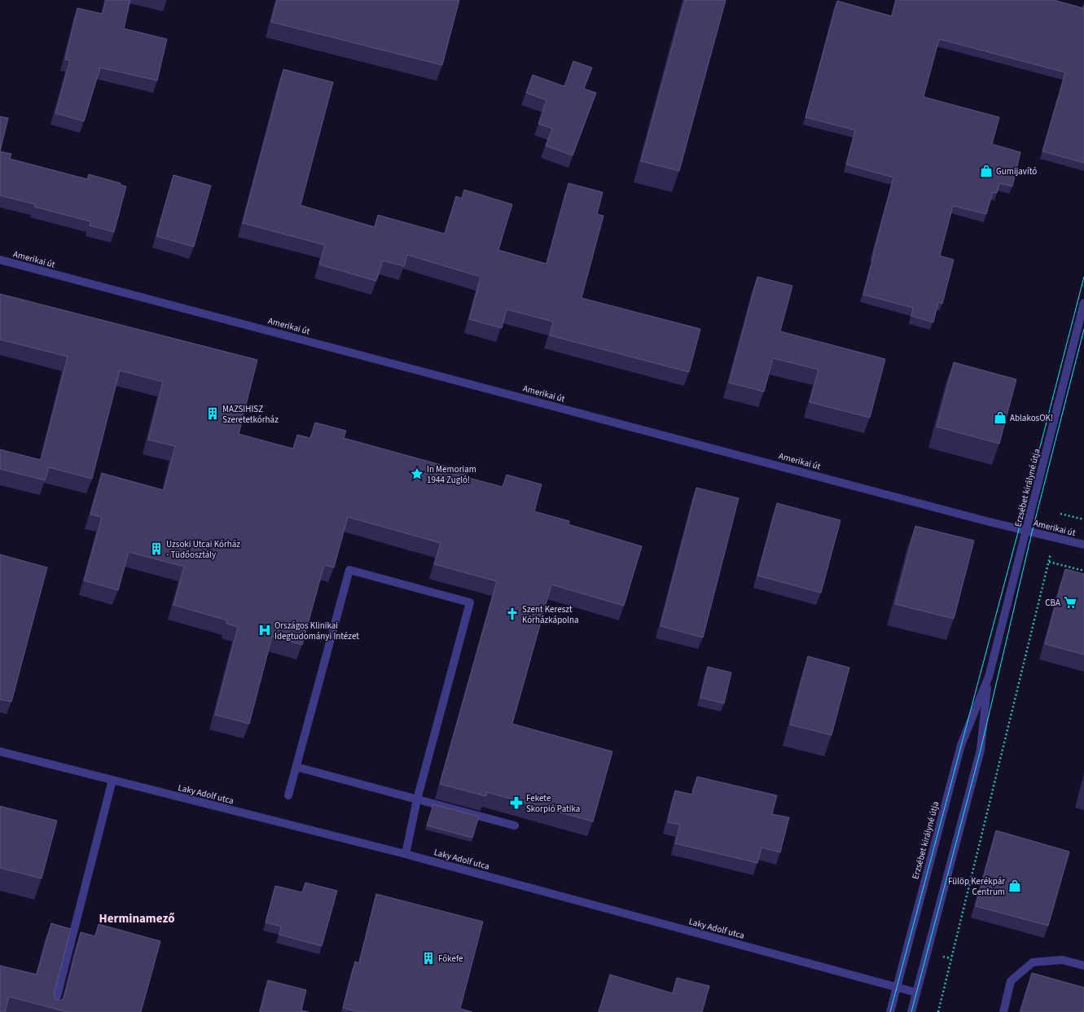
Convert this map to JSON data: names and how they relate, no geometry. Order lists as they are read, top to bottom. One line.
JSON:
{"streets":{"street":["Amerikai út","Erzsébet királyné útja","Laky Adolf utca"]},"crossings":[["Amerikai út","Erzsébet királyné útja"],["Erzsébet királyné útja","Laky Adolf utca"]],"districts":["Herminamező"],"places":{"shop":["Gumijavító","AblakosOK!","Fülöp Kerékpár Centrum"],"building":["MAZSIHISZ Szeretetkórház","Uzsoki Utcai Kórház - Tüdőosztály","Főkefe"],"place":["In Memoriam 1944 Zugló!"],"supermarket":["CBA"],"church":["Szent Kereszt Kórházkápolna"],"hospital":["Országos Klinikai Idegtudományi Intézet"],"pharmacy":["Fekete Skorpió Patika"]}}
